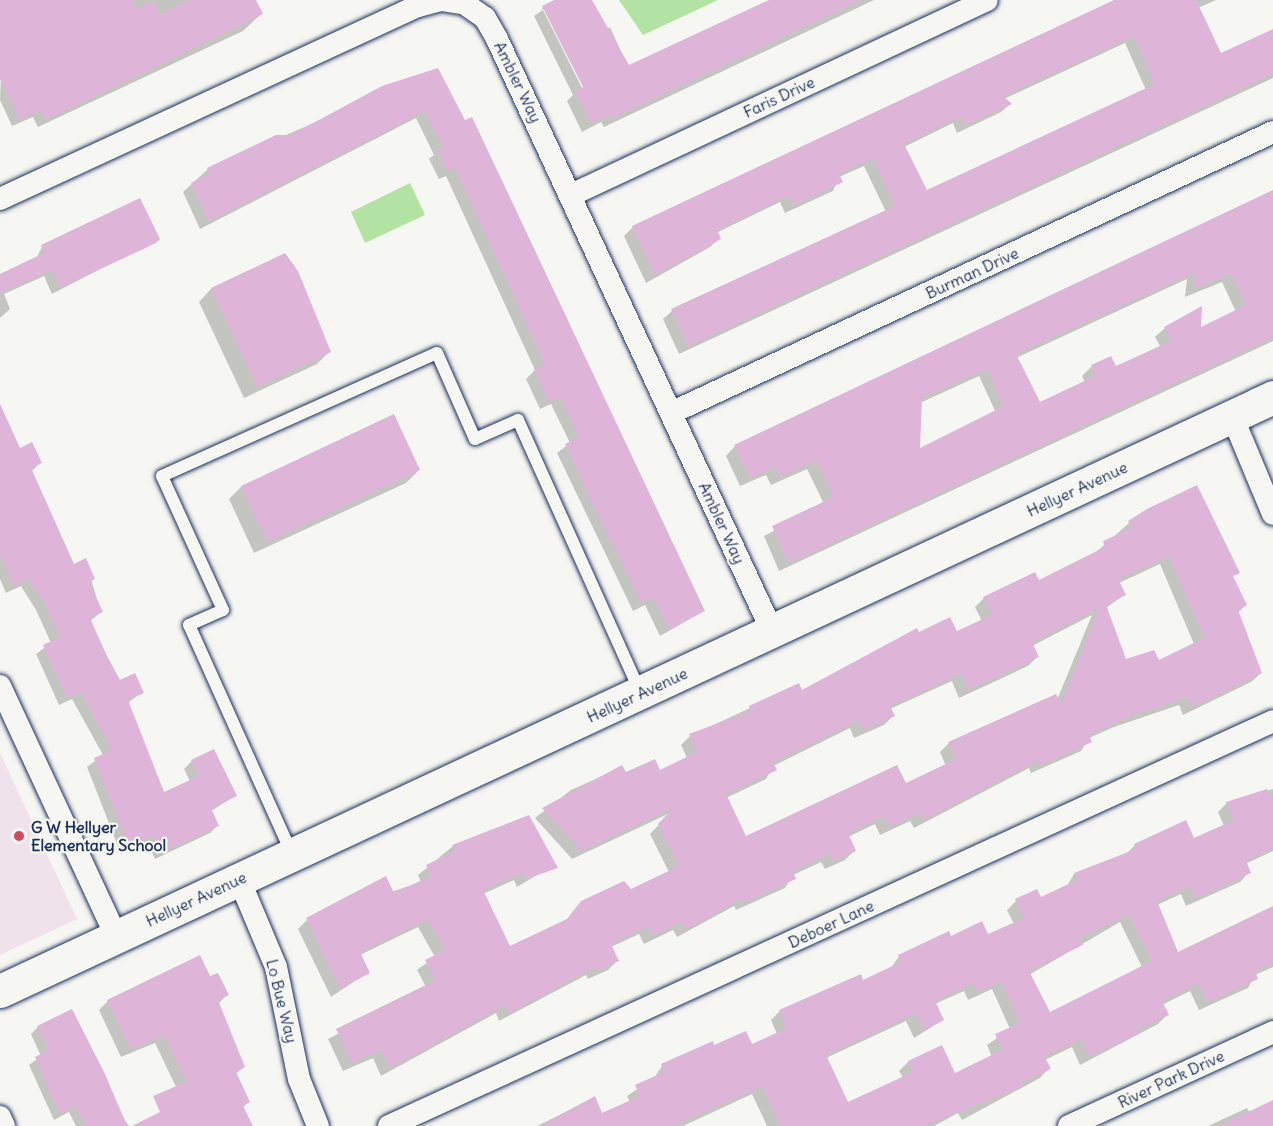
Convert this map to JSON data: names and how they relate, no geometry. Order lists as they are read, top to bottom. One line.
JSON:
{"streets":{"street":["Ambler Way","Faris Drive","Burman Drive","Hellyer Avenue","Deboer Lane","Lo Bue Way","River Park Drive"]},"crossings":[["Ambler Way","Faris Drive"],["Ambler Way","Burman Drive"],["Ambler Way","Hellyer Avenue"],["Hellyer Avenue","Lo Bue Way"]],"places":["G W Hellyer Elementary School"]}
